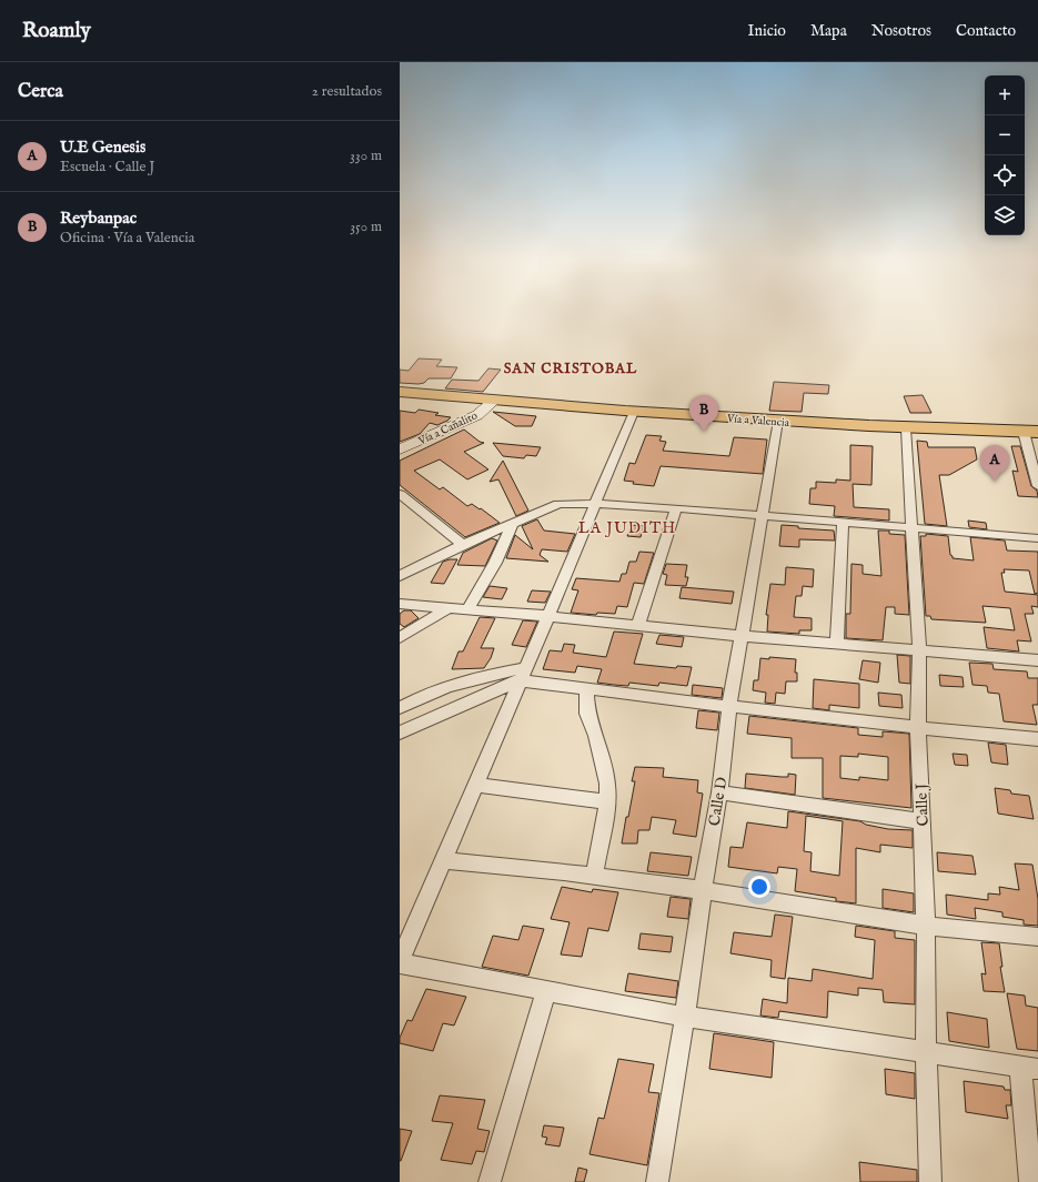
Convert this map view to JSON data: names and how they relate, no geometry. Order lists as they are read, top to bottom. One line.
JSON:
{"streets":{"highway":["Vía a Valencia"],"main road":["Vía a Cañalito"],"street":["Calle D","Calle J"]},"crossings":[["Vía a Valencia","Vía a Cañalito"],["Vía a Valencia","Calle D"],["Vía a Valencia","Calle J"]],"districts":["SAN CRISTOBAL","LA JUDITH"],"page":{"header":"Roamly","nav":["Inicio","Mapa","Nosotros","Contacto"],"heading":["Cerca","2 resultados"],"map_buttons":["+","−"],"list":[{"mark":"A","name":"U.E Genesis","note":"Escuela · Calle J","value":"330 m"},{"mark":"B","name":"Reybanpac","note":"Oficina · Vía a Valencia","value":"350 m"}],"pins":["B","A"]}}
